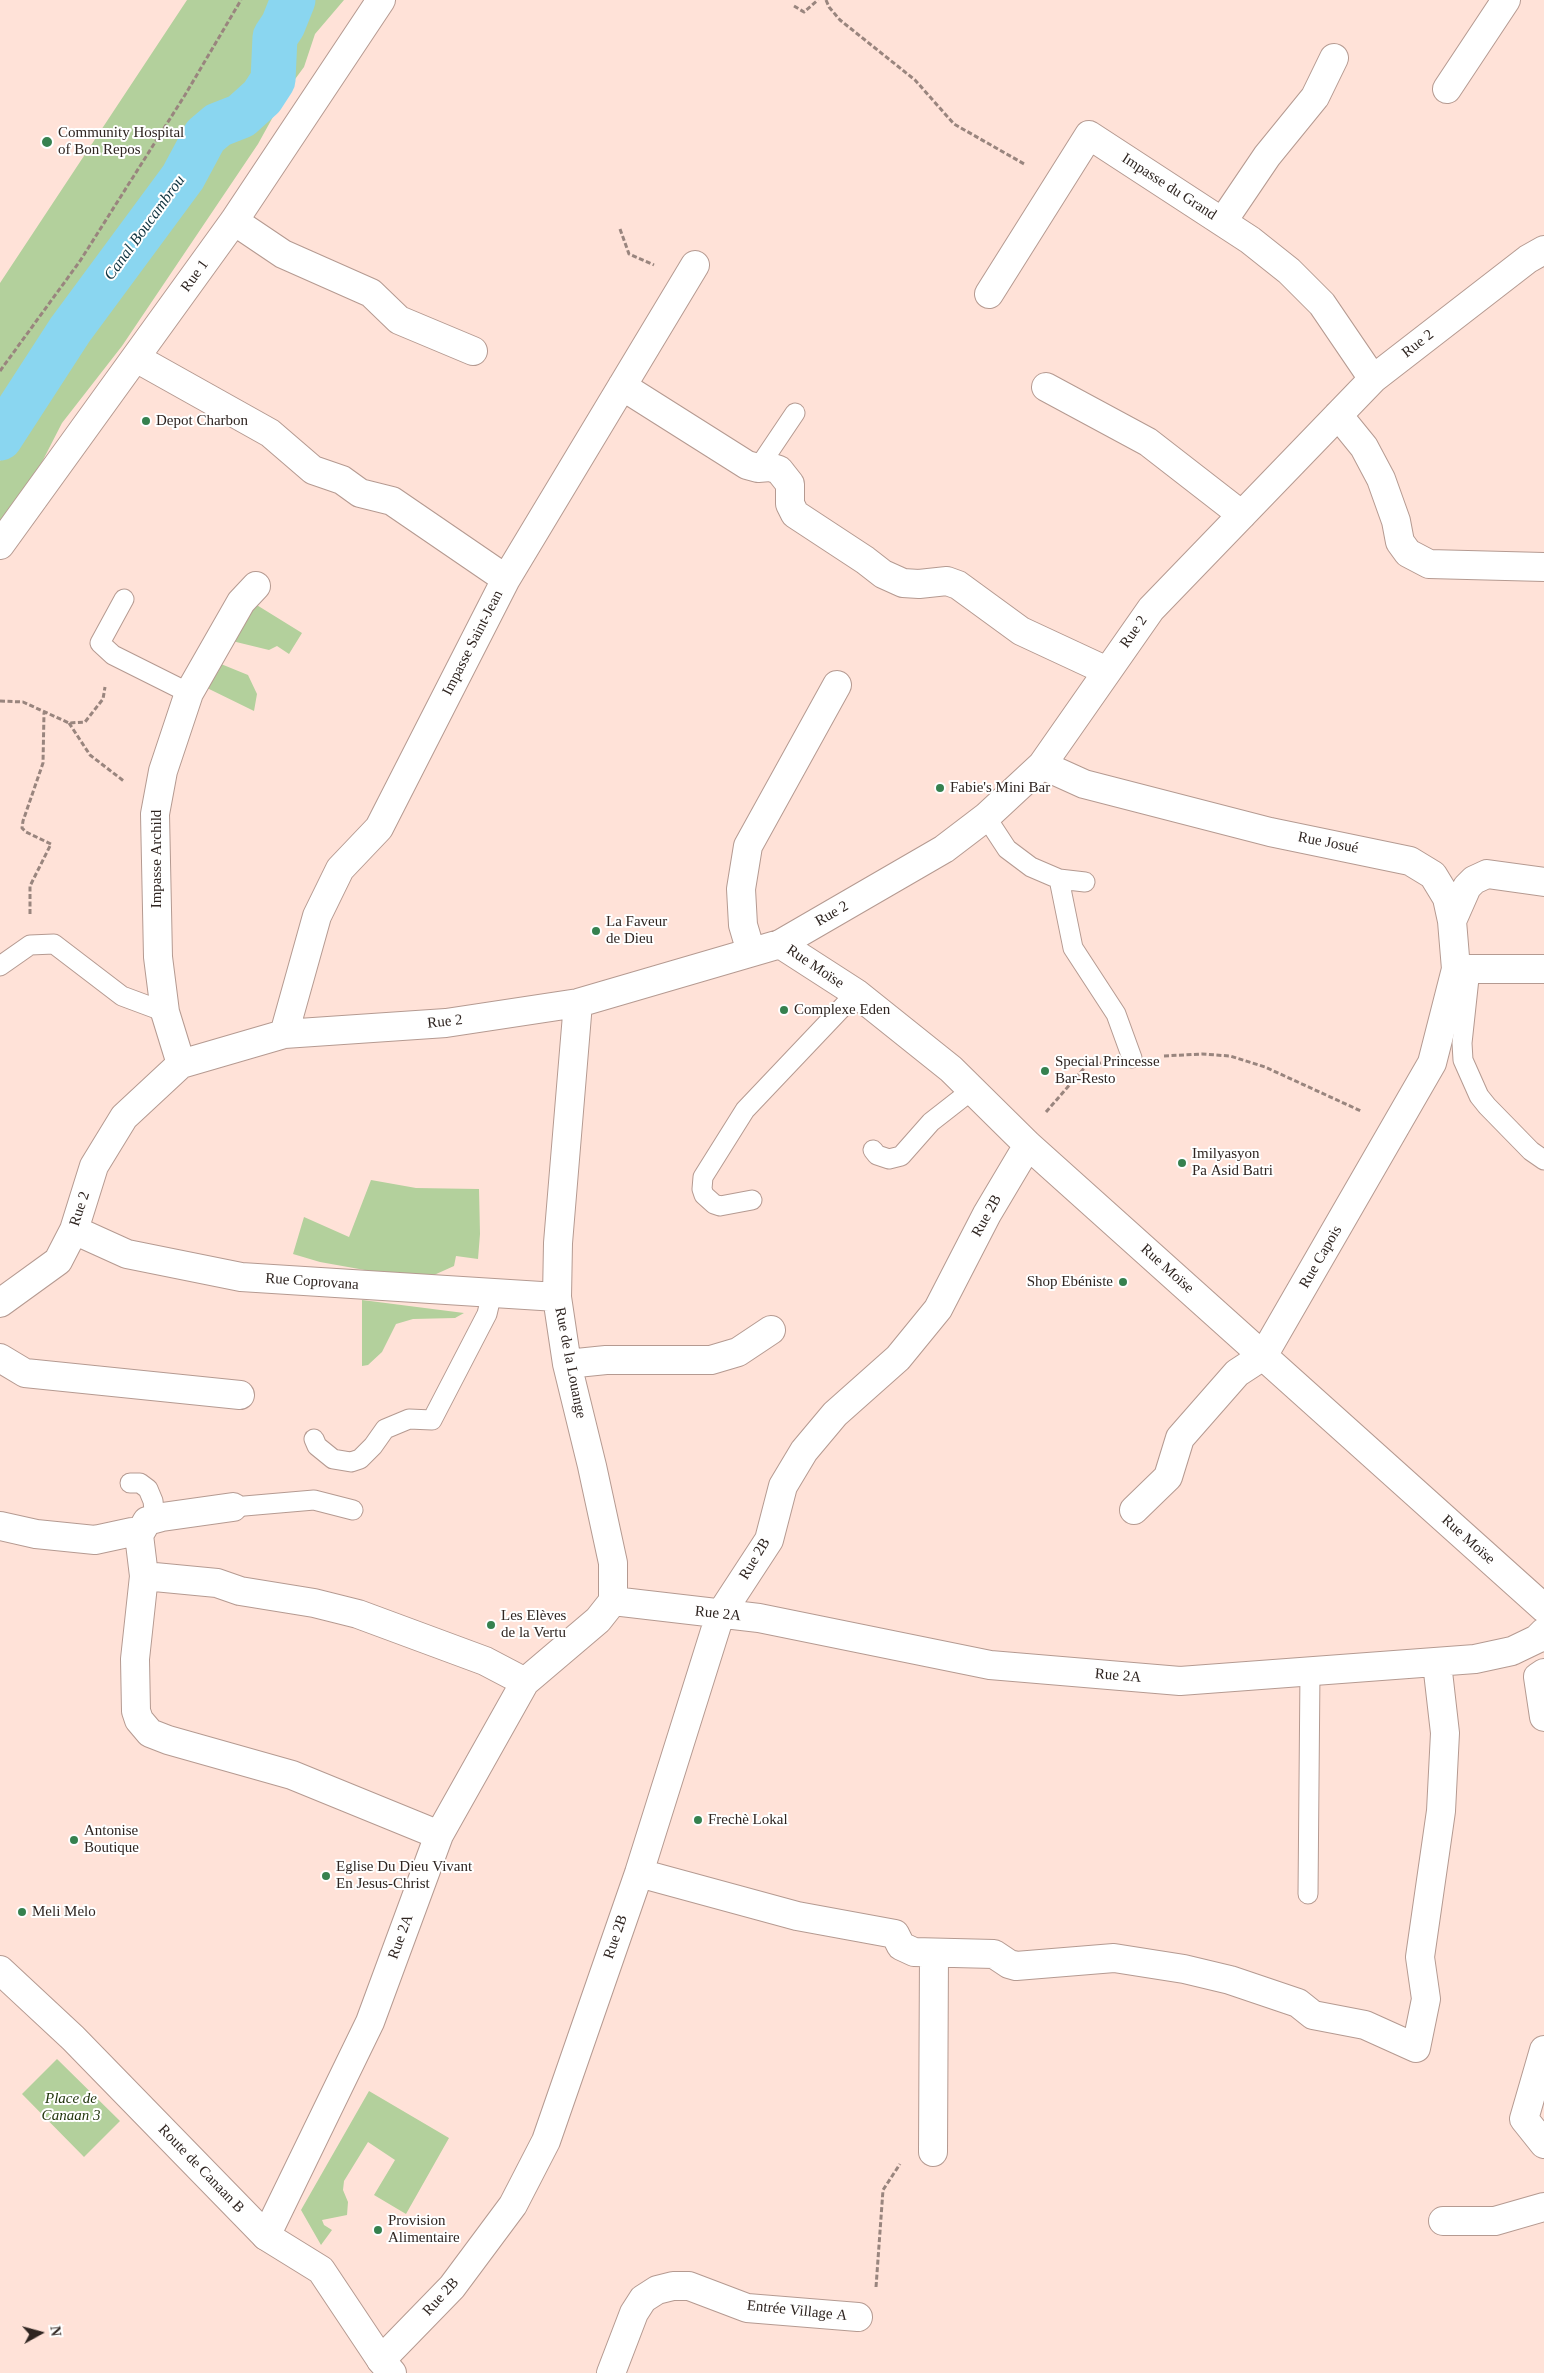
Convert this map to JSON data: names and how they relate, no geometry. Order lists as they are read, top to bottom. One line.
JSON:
{"streets":{"street":["Impasse du Grand","Rue 1","Rue 2","Impasse Saint-Jean","Rue Josué","Impasse Archild","Rue Moïse","Rue 2B","Rue Capois","Rue Coprovana","Rue de la Louange","Rue 2A","Route de Canaan B","Entrée Village A"]},"crossings":[["Impasse du Grand","Rue 2"],["Rue 2","Impasse Saint-Jean"],["Rue 2","Rue Josué"],["Rue 2","Impasse Archild"],["Rue 2","Rue Moïse"],["Rue 2","Rue Coprovana"],["Rue 2","Rue de la Louange"],["Rue Josué","Rue Capois"],["Rue Moïse","Rue 2B"],["Rue Moïse","Rue Capois"],["Rue 2B","Rue 2A"],["Rue 2B","Route de Canaan B"],["Rue Coprovana","Rue de la Louange"],["Rue de la Louange","Rue 2A"],["Rue 2A","Route de Canaan B"]],"water":["Canal Boucambrou"],"parks":["Place de Canaan 3"],"places":["Community Hospital of Bon Repos","Depot Charbon","Fabie's Mini Bar","La Faveur de Dieu","Complexe Eden","Special Princesse Bar-Resto","Imilyasyon Pa Asid Batri","Shop Ebéniste","Les Elèves de la Vertu","Frechè Lokal","Antonise Boutique","Eglise Du Dieu Vivant En Jesus-Christ","Meli Melo","Provision Alimentaire"],"north":"right"}
